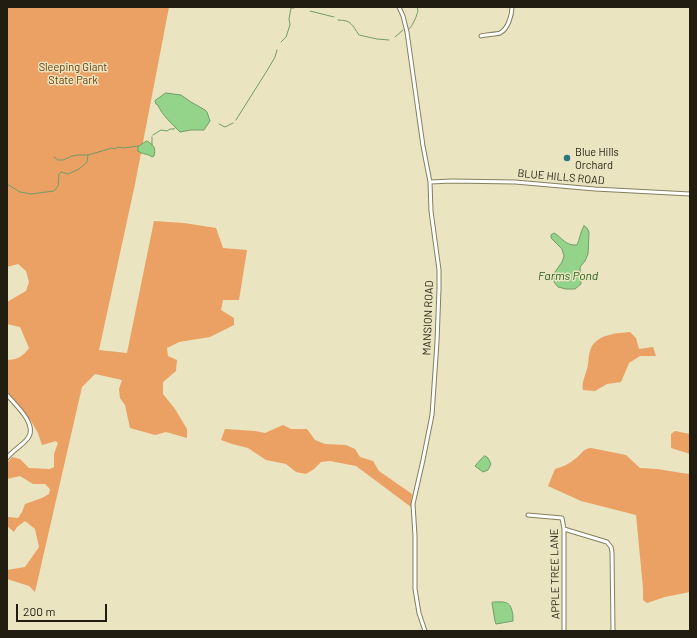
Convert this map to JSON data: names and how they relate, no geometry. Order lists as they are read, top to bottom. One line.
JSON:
{"streets":{"street":["BLUE HILLS ROAD","MANSION ROAD","APPLE TREE LANE"]},"crossings":[["BLUE HILLS ROAD","MANSION ROAD"]],"water":["Farms Pond"],"parks":["Sleeping Giant State Park"],"places":["Blue Hills Orchard"],"scale_bar":"200 m"}
